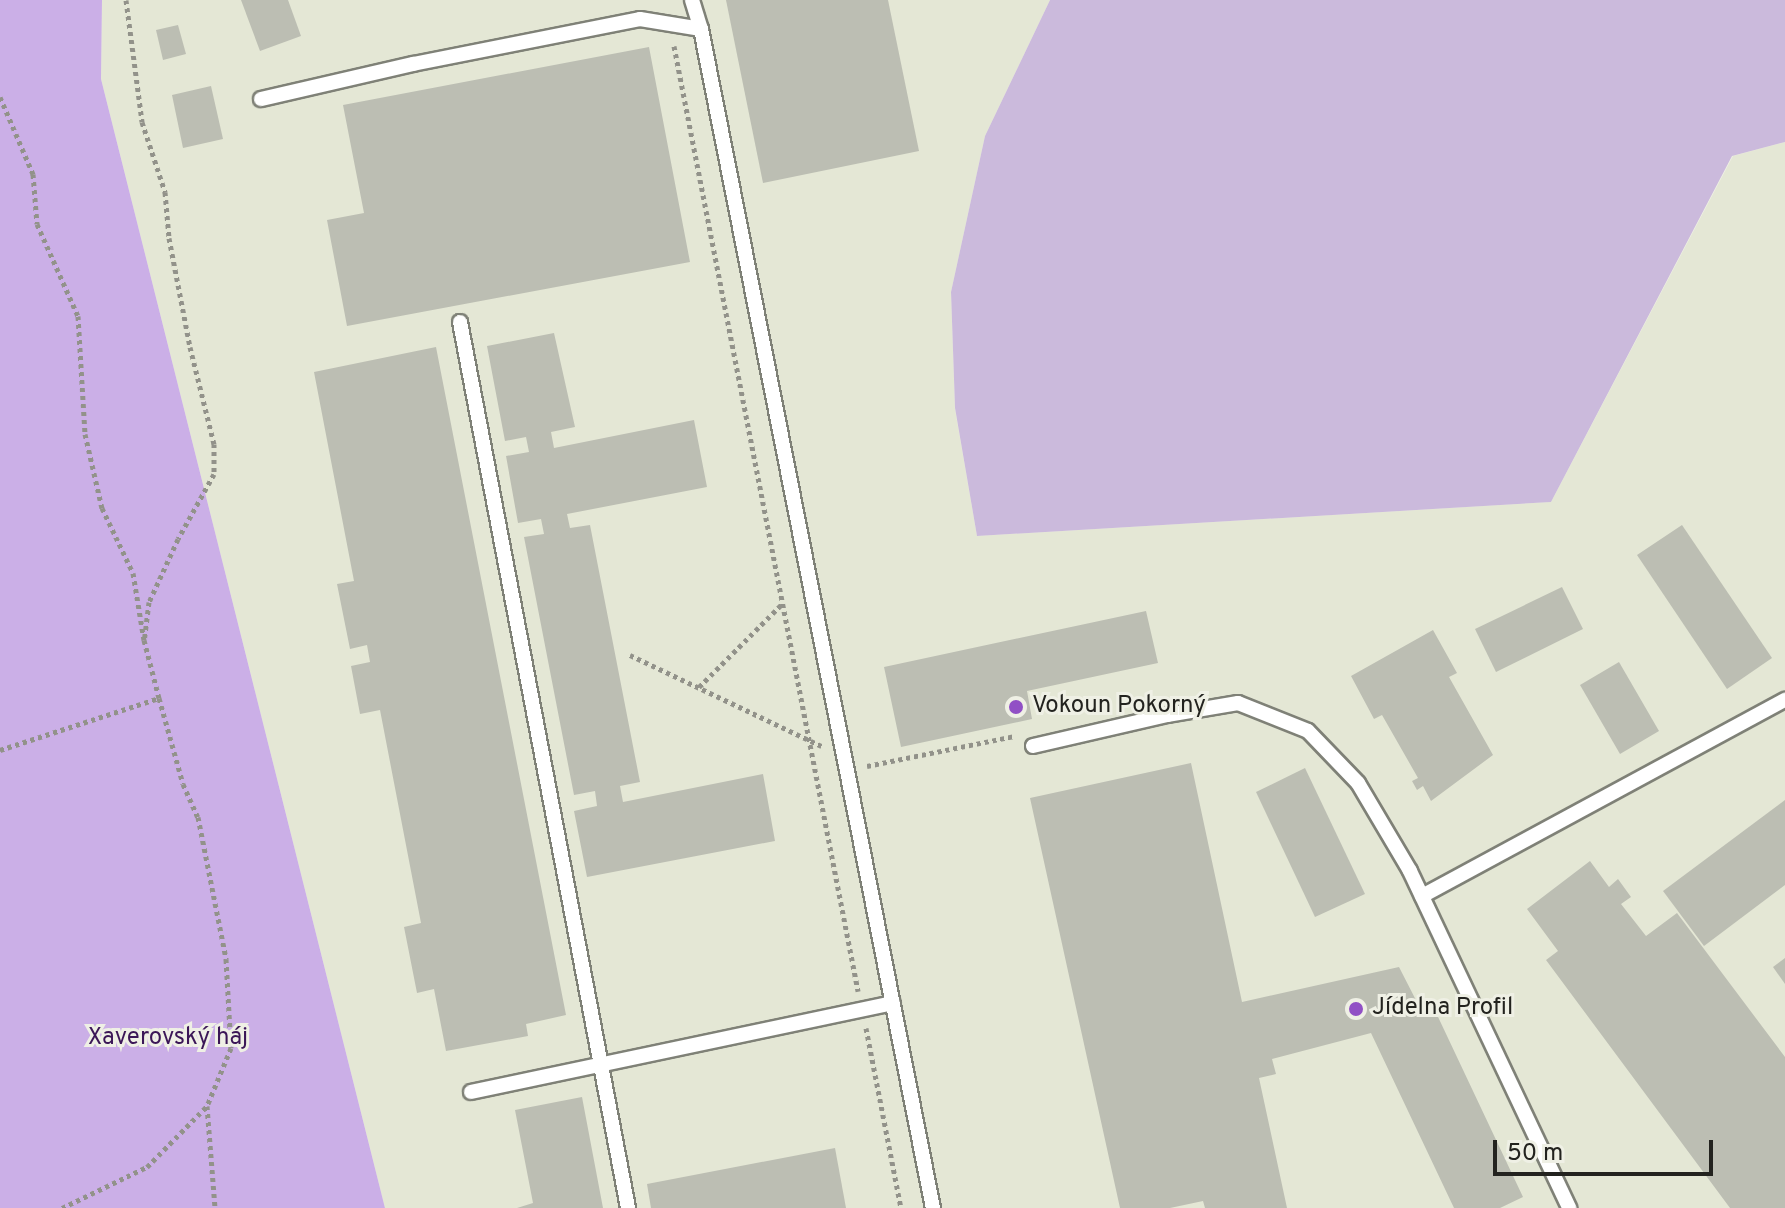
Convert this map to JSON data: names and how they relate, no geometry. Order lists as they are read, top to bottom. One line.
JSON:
{"parks":["Xaverovský háj"],"places":["Vokoun Pokorný","Jídelna Profil"],"scale_bar":"50 m"}
